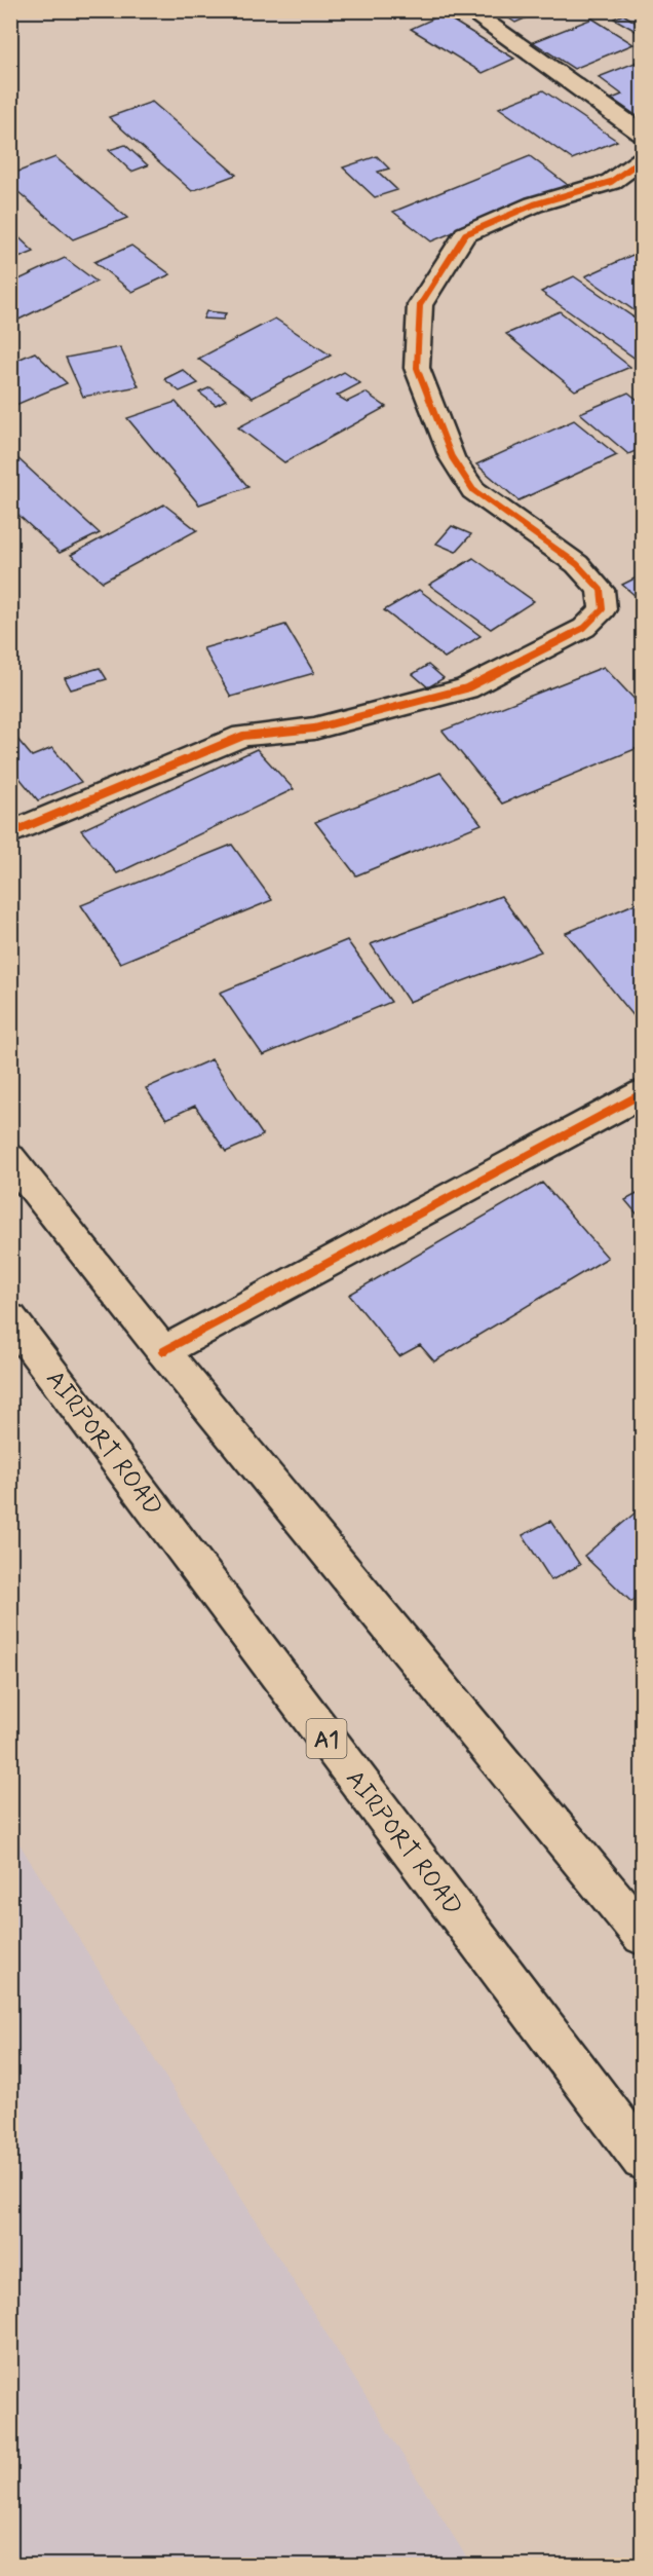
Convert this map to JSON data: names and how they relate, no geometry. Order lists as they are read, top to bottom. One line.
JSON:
{"streets":{"main road":["AIRPORT ROAD","A1"]}}
